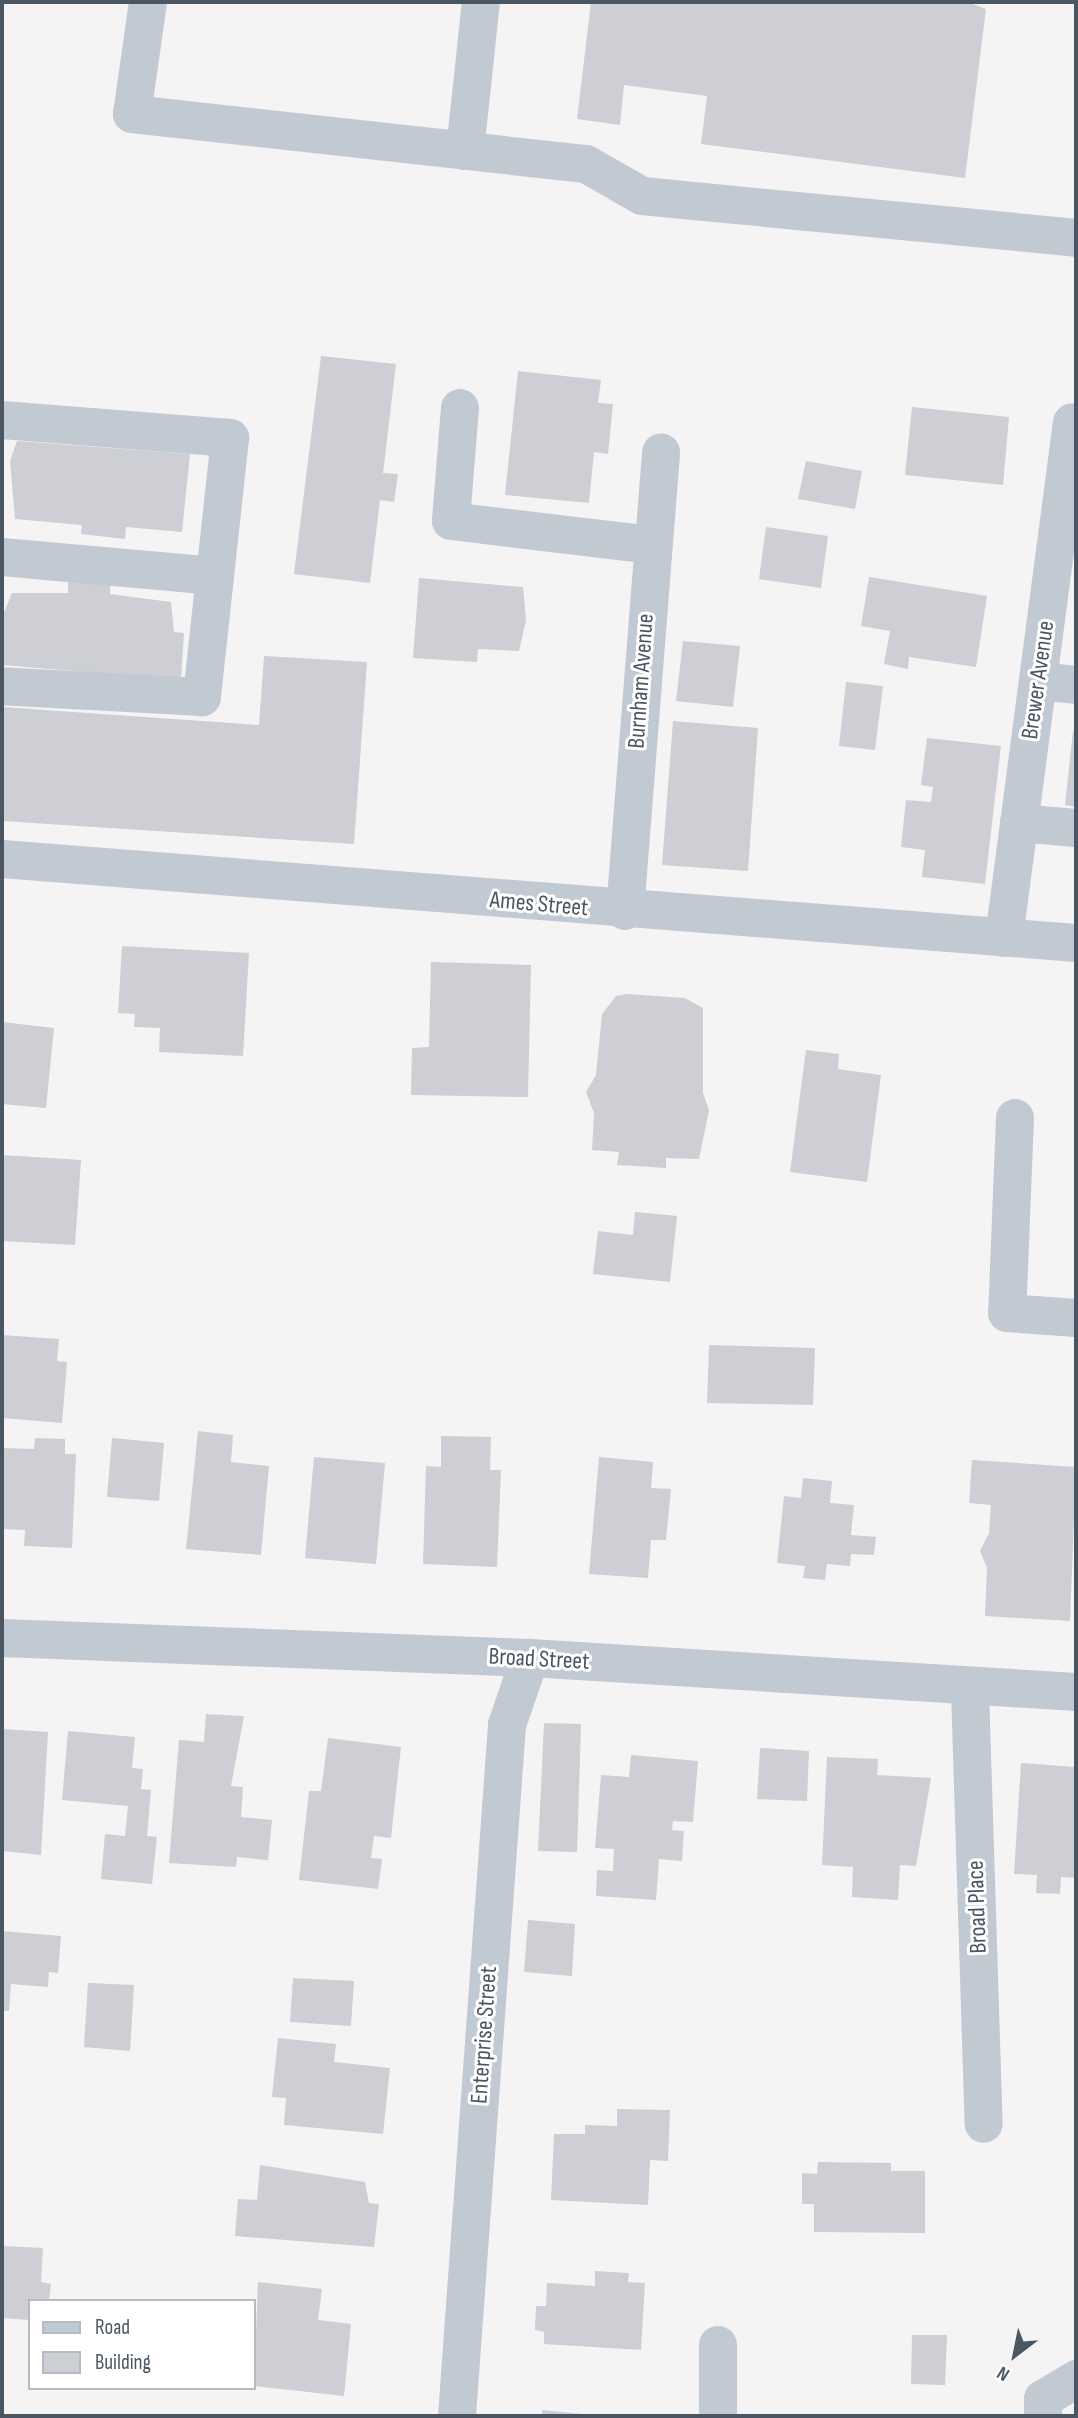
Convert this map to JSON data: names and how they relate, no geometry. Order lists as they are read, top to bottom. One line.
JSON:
{"streets":{"street":["Brewer Avenue","Burnham Avenue","Ames Street","Broad Street","Broad Place","Enterprise Street"]},"crossings":[["Brewer Avenue","Ames Street"],["Burnham Avenue","Ames Street"],["Broad Street","Broad Place"],["Broad Street","Enterprise Street"]],"legend":["Road","Building"],"north":"bottom left"}
